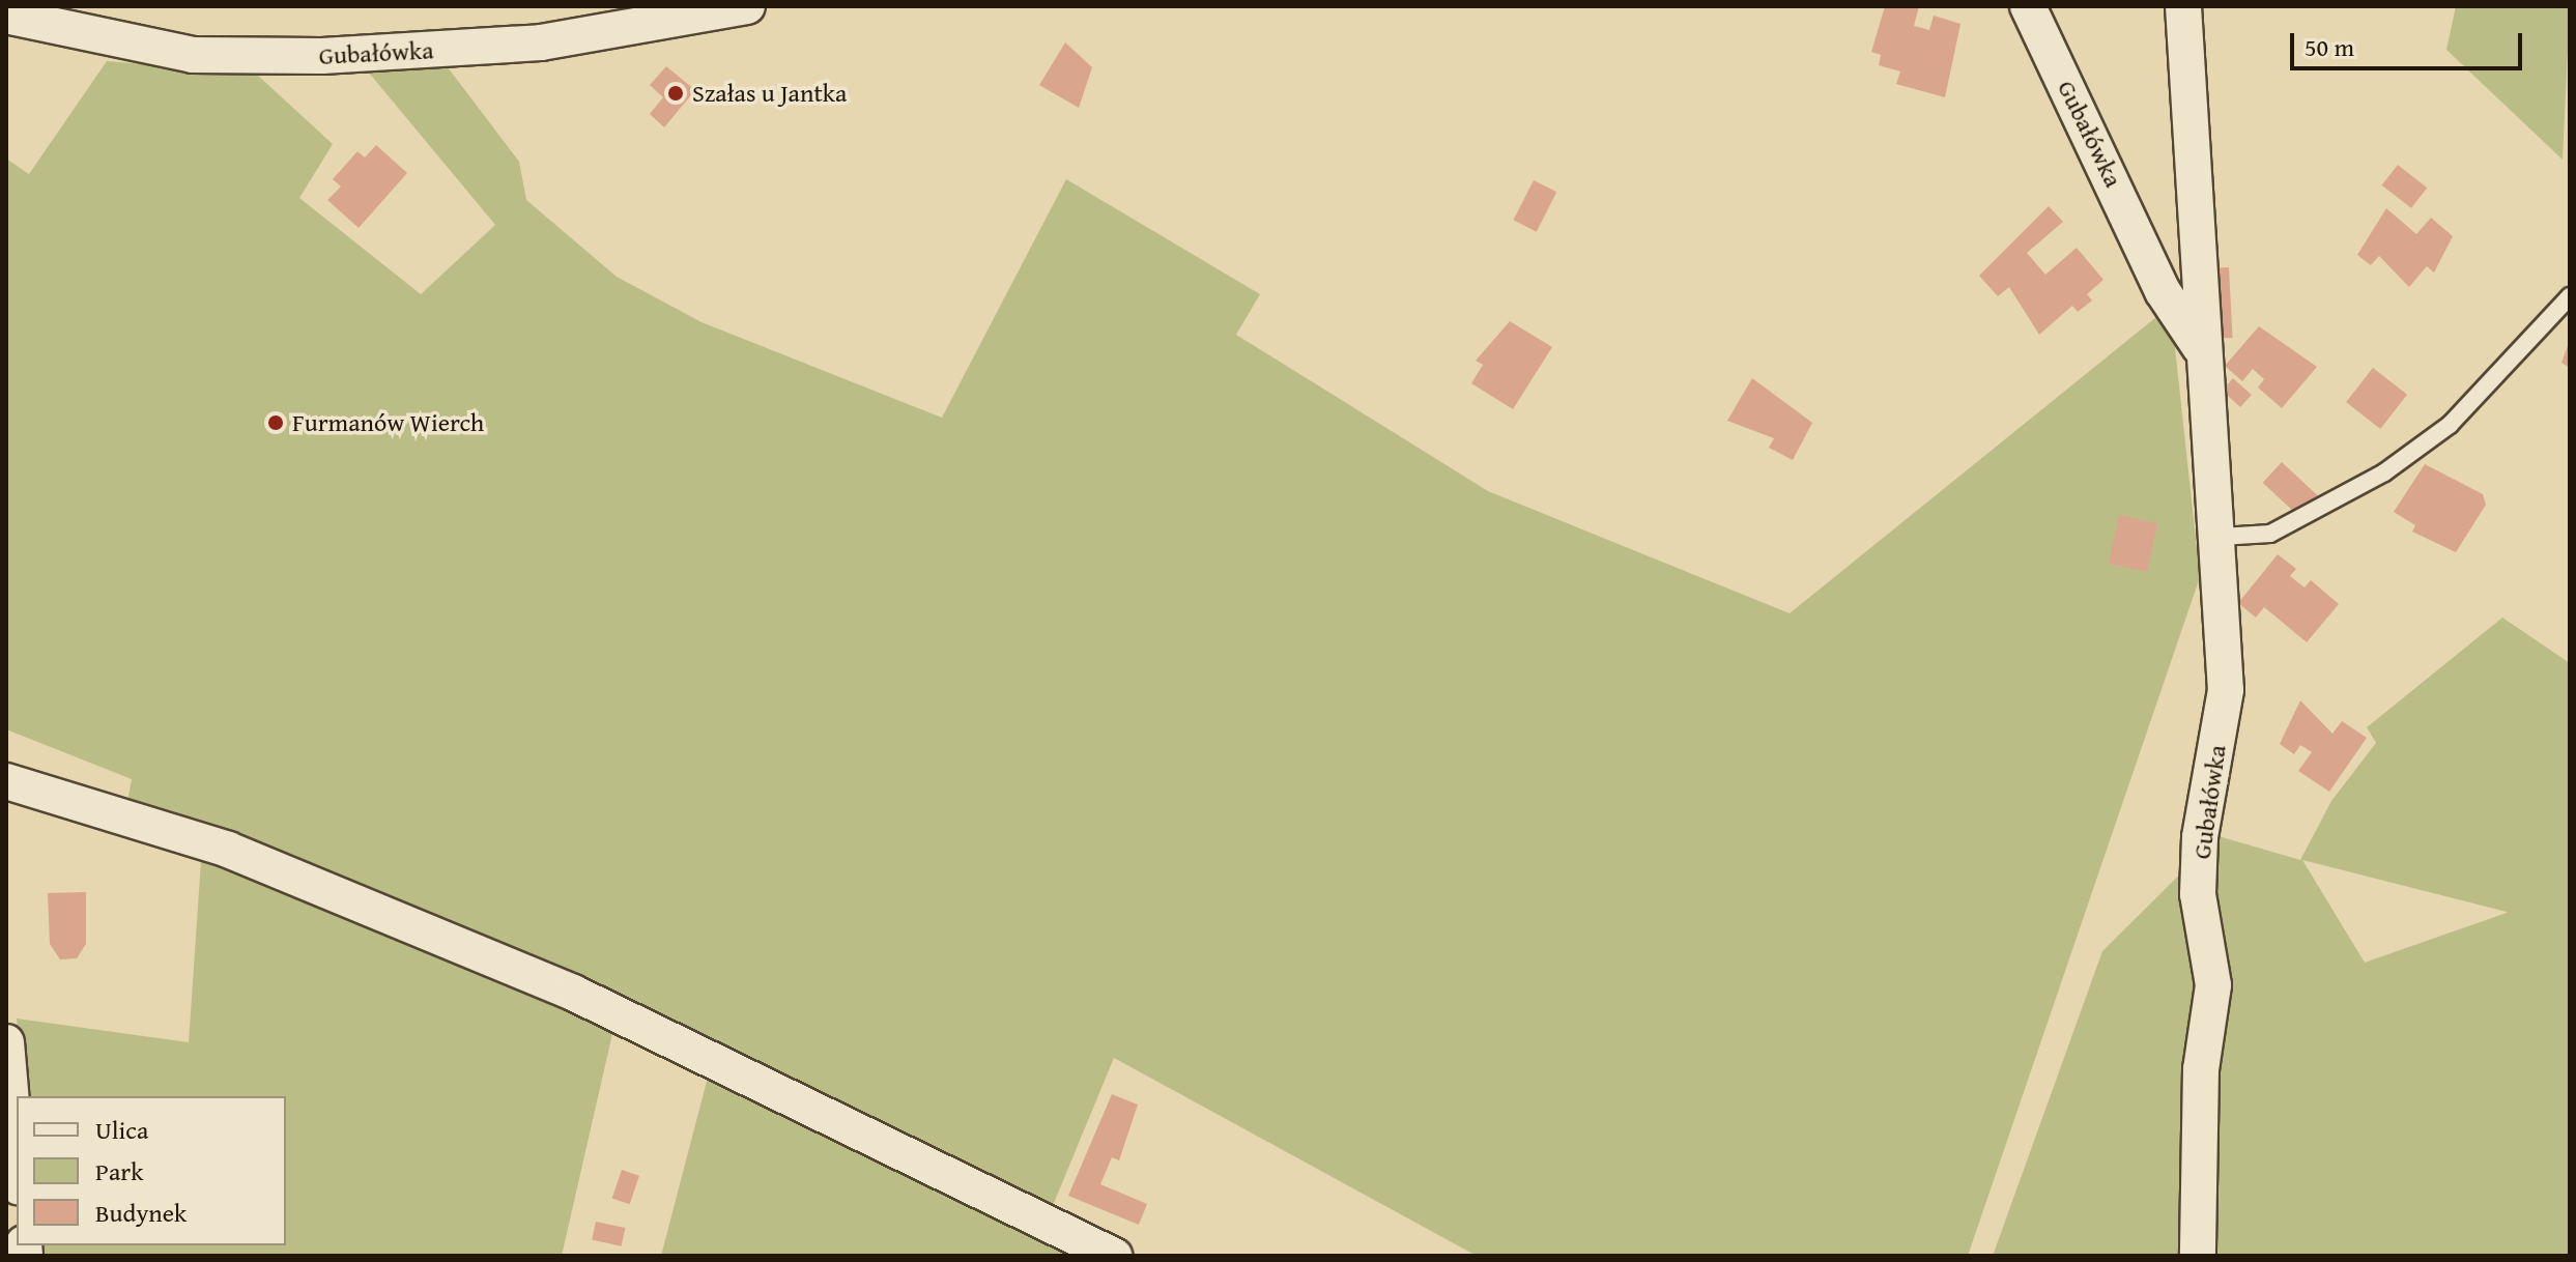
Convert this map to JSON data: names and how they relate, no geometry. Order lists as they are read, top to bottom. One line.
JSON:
{"streets":{"street":["Gubałówka"]},"places":["Szałas u Jantka","Furmanów Wierch"],"legend":["Ulica","Park","Budynek"],"scale_bar":"50 m"}
